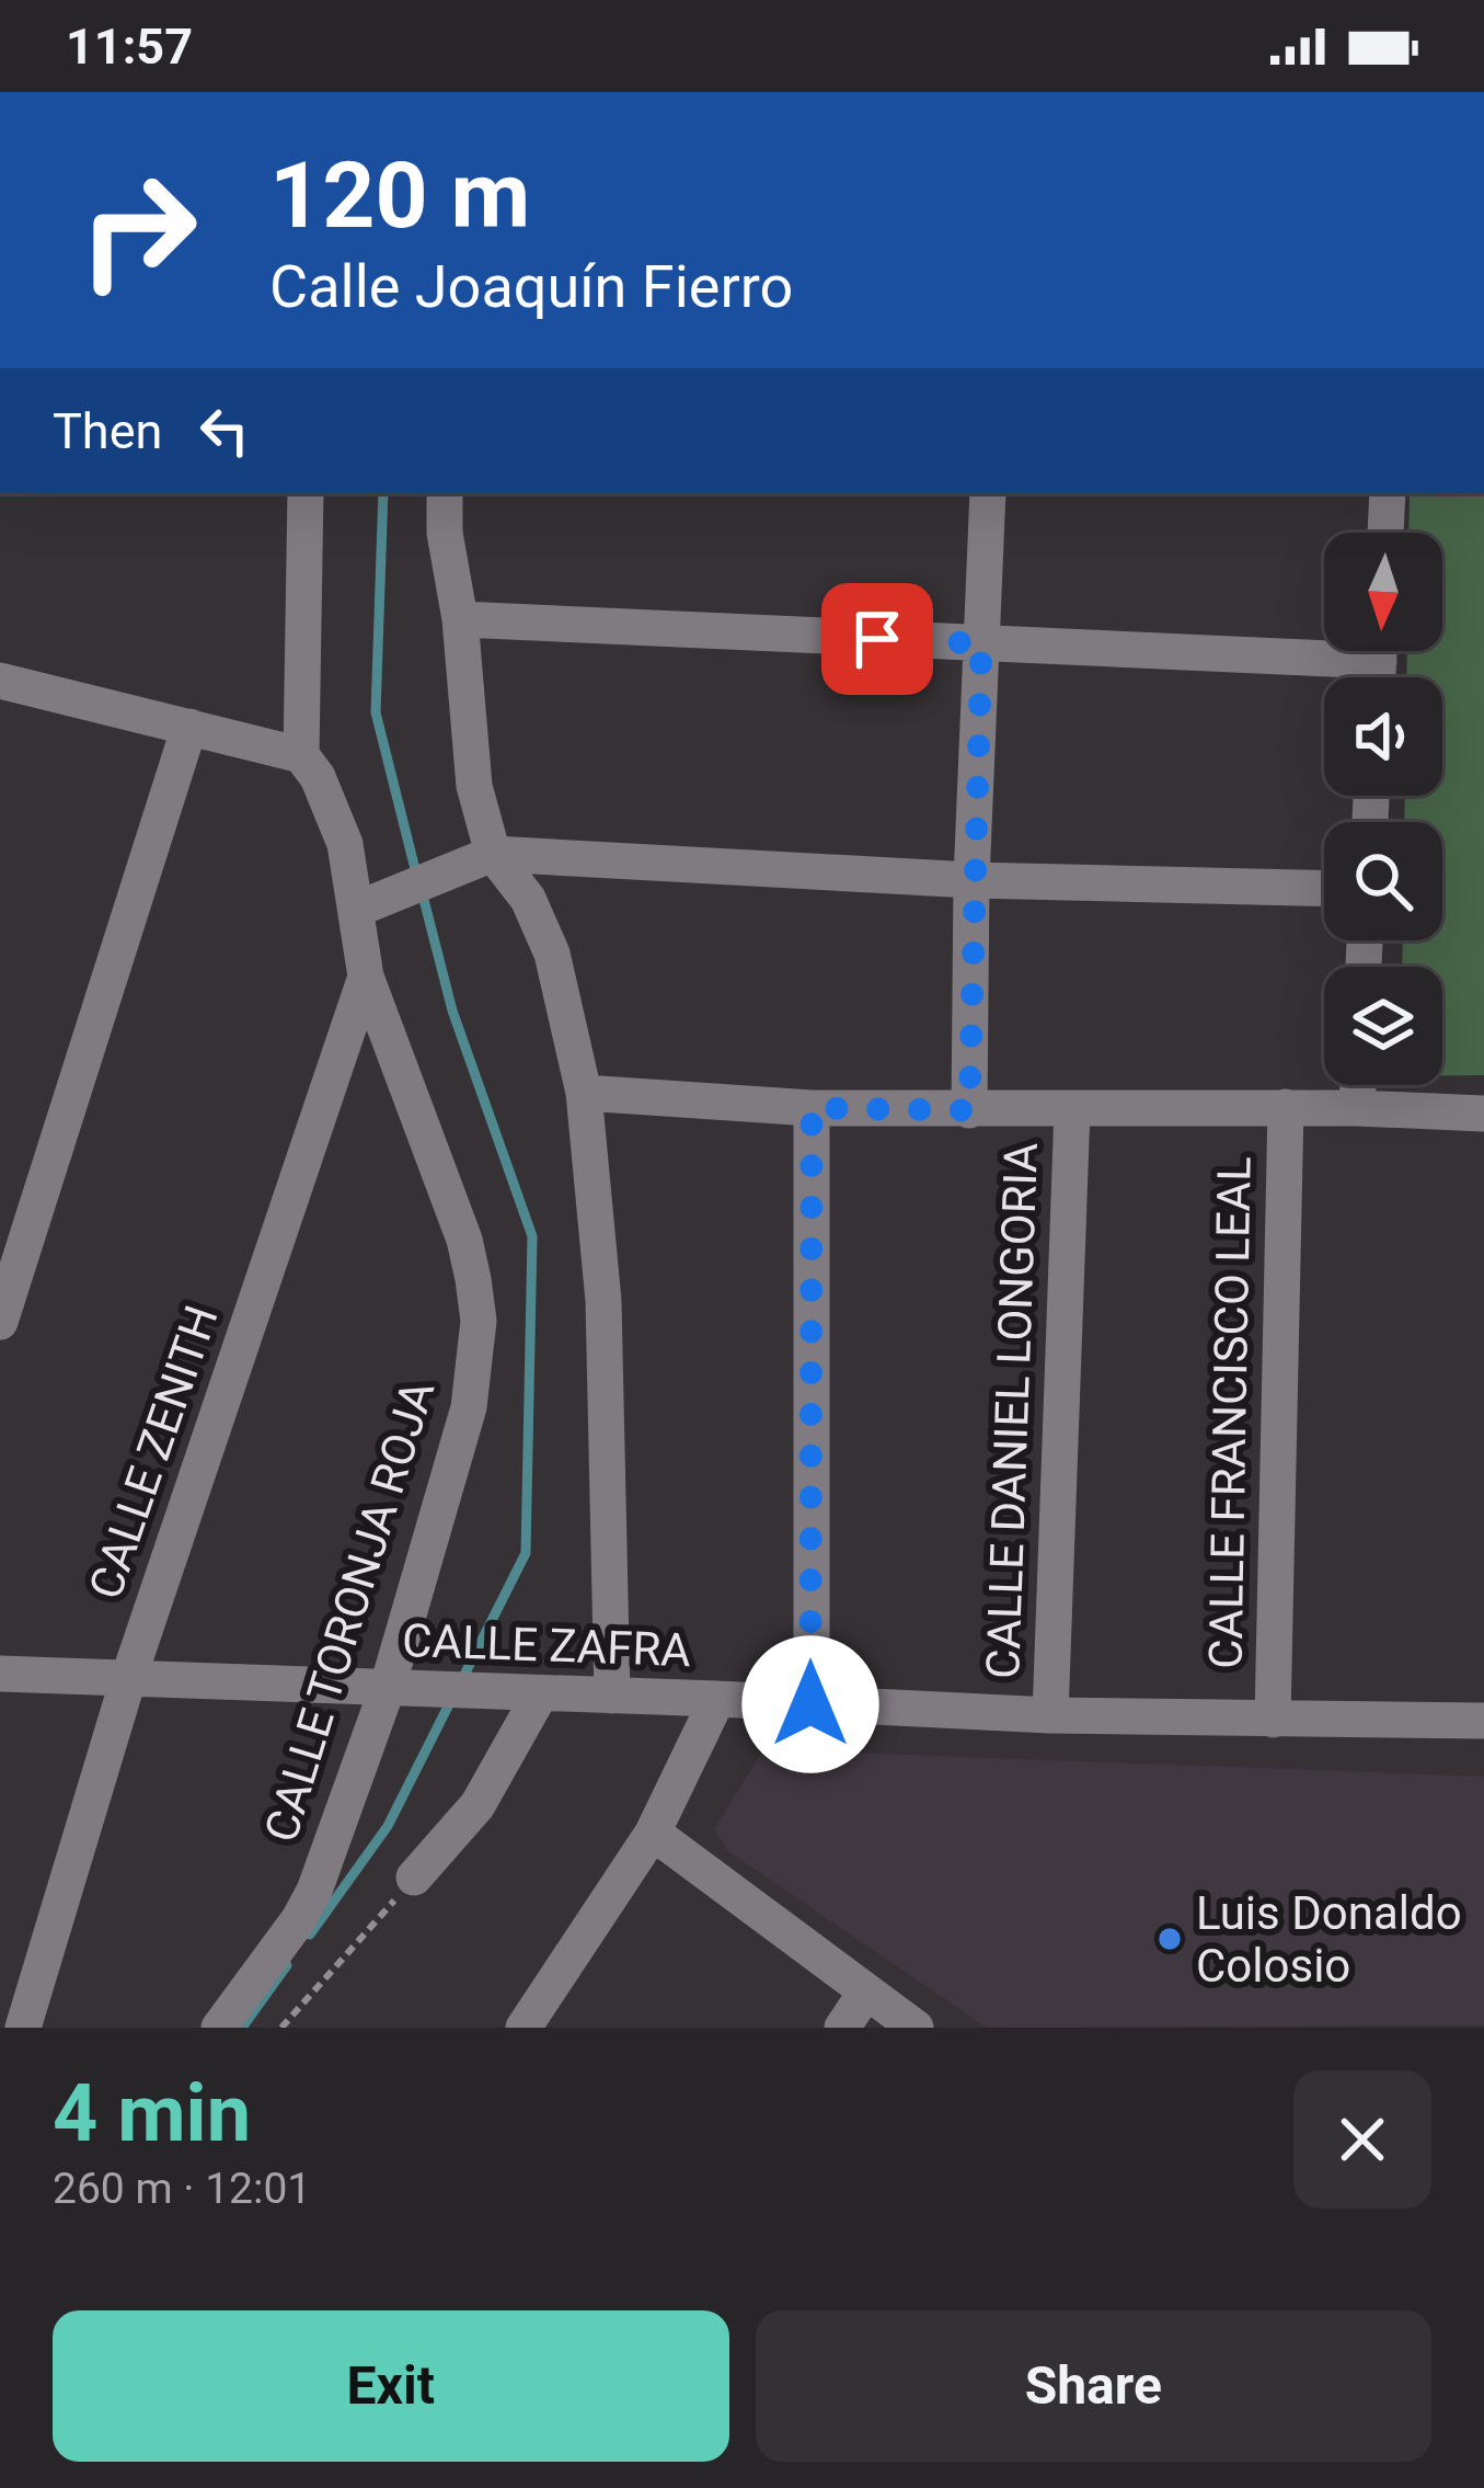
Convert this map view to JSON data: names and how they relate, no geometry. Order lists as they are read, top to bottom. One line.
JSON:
{"streets":{"street":["CALLE DANIEL LONGORIA","CALLE FRANCISCO LEAL","CALLE ZENITH","CALLE TORONJA ROJA","CALLE ZAFRA"]},"crossings":[["CALLE DANIEL LONGORIA","CALLE ZAFRA"],["CALLE FRANCISCO LEAL","CALLE ZAFRA"],["CALLE ZENITH","CALLE TORONJA ROJA"],["CALLE ZENITH","CALLE ZAFRA"],["CALLE TORONJA ROJA","CALLE ZAFRA"]],"places":["Luis Donaldo Colosio"],"north":"bottom","page":{"status":"11:57","turn":["120 m","Calle Joaquín Fierro"],"then":"Then","heading":["4 min","260 m · 12:01"],"buttons":["Exit","Share"]}}
